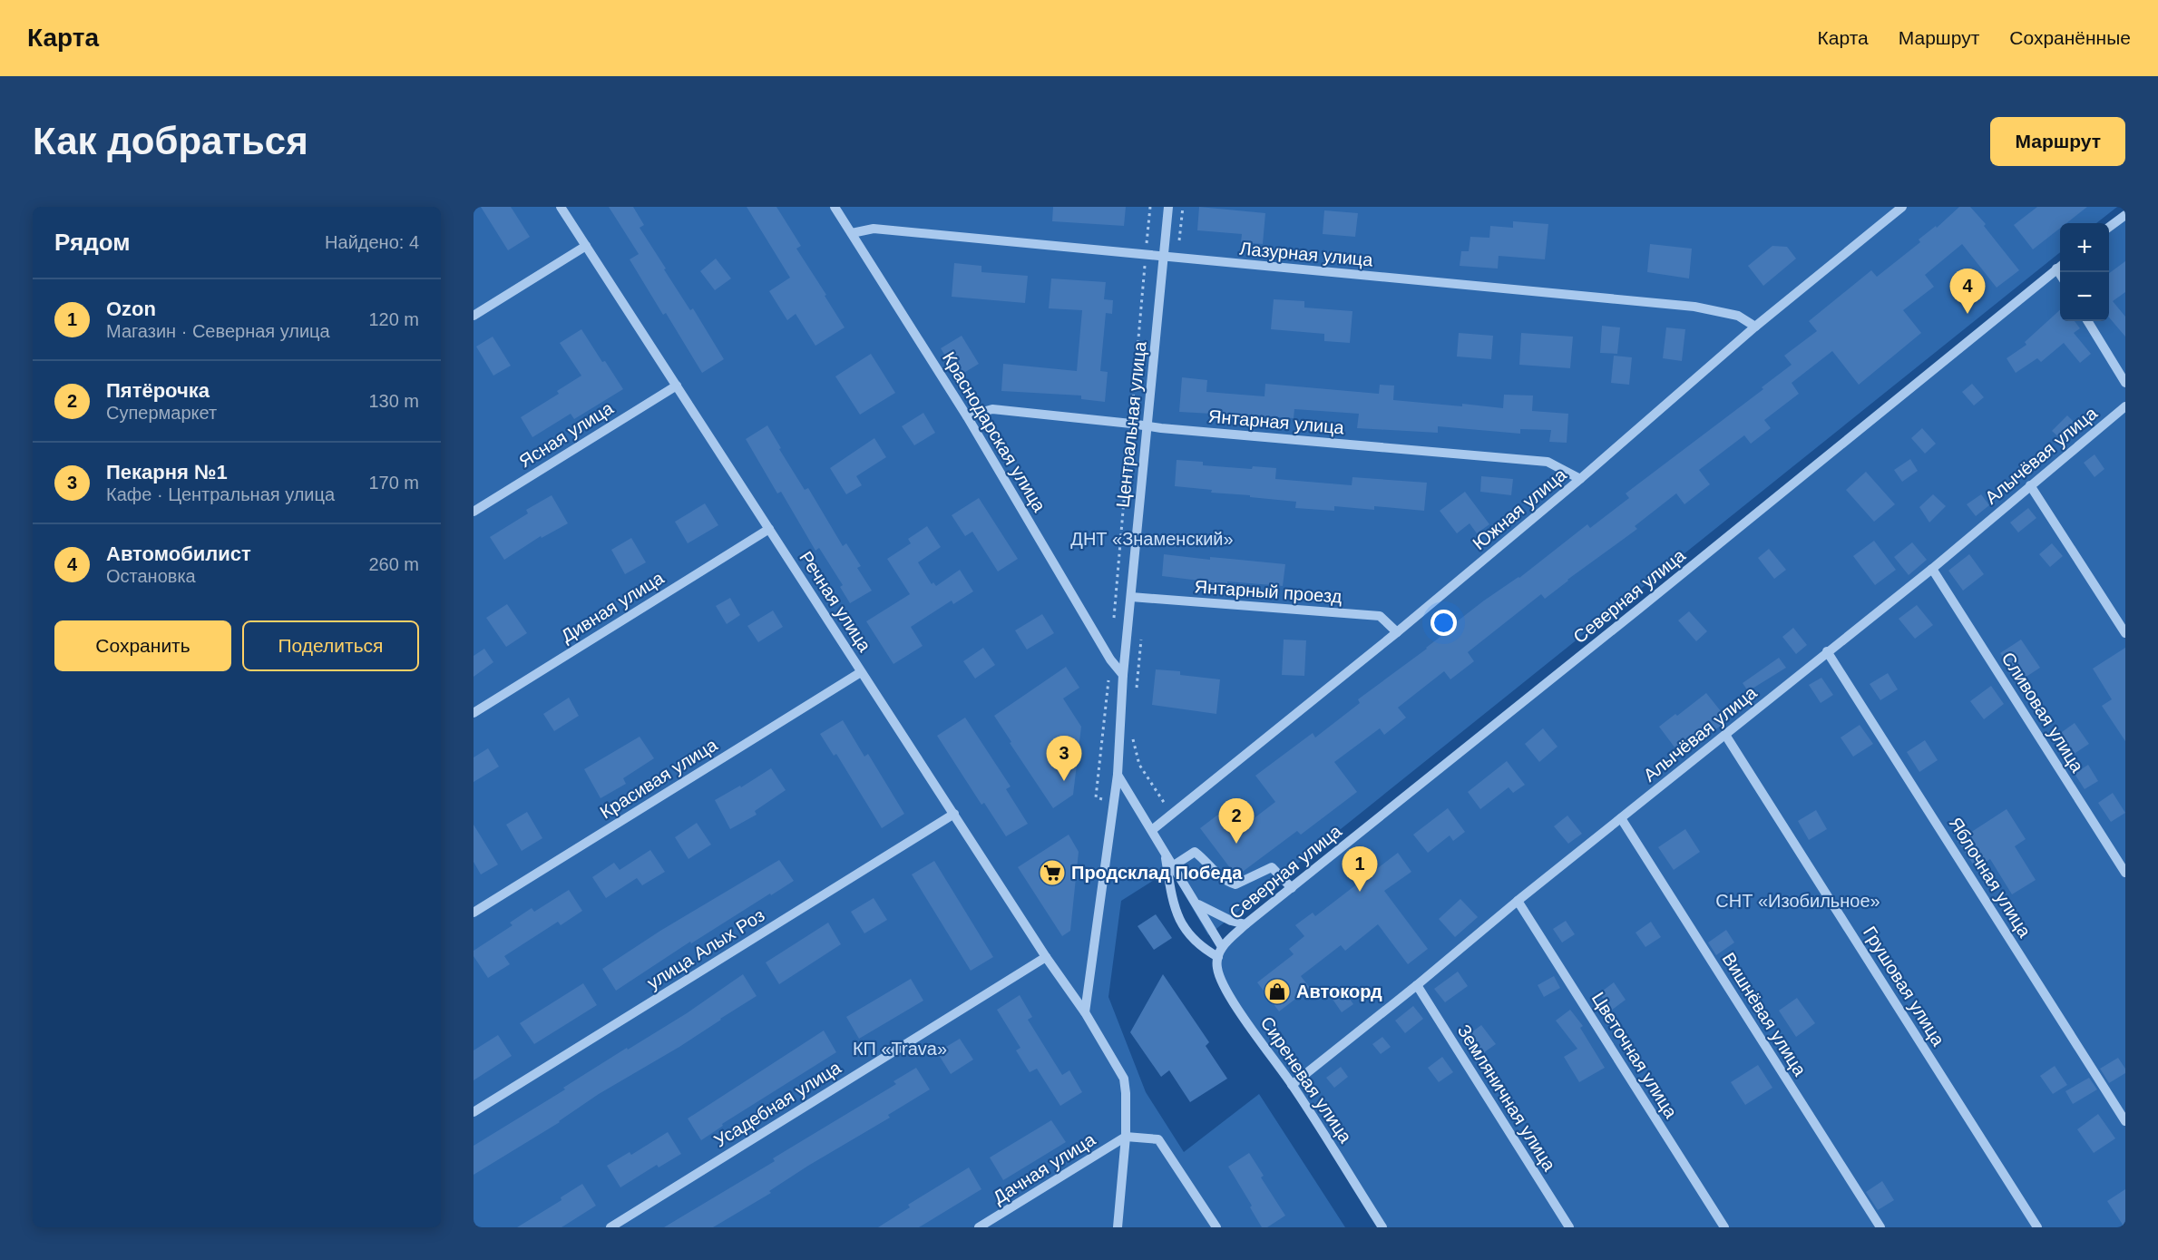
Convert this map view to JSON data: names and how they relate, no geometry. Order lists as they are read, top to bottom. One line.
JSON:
{"streets":{"street":["Лазурная улица","Янтарная улица","Центральная улица","Краснодарская улица","Ясная улица","Алычёвая улица","Южная улица","Янтарный проезд","Северная улица","Речная улица","Дивная улица","Сливовая улица","Красивая улица","Яблочная улица","улица Алых Роз","Грушовая улица","Вишнёвая улица","Цветочная улица","Сиреневая улица","Земляничная улица","Усадебная улица","Дачная улица"]},"crossings":[["Лазурная улица","Центральная улица"],["Лазурная улица","Краснодарская улица"],["Лазурная улица","Южная улица"],["Янтарная улица","Центральная улица"],["Янтарная улица","Краснодарская улица"],["Янтарная улица","Южная улица"],["Центральная улица","Краснодарская улица"],["Центральная улица","Янтарный проезд"],["Центральная улица","Речная улица"],["Ясная улица","Речная улица"],["Алычёвая улица","Сливовая улица"],["Алычёвая улица","Яблочная улица"],["Алычёвая улица","Грушовая улица"],["Алычёвая улица","Вишнёвая улица"],["Алычёвая улица","Цветочная улица"],["Алычёвая улица","Сиреневая улица"],["Алычёвая улица","Земляничная улица"],["Южная улица","Янтарный проезд"],["Речная улица","Дивная улица"],["Речная улица","Красивая улица"],["Речная улица","улица Алых Роз"],["Речная улица","Усадебная улица"],["Речная улица","Дачная улица"]],"parks":["ДНТ «Знаменский»","СНТ «Изобильное»","КП «Trava»"],"places":{"supermarket":["Продсклад Победа"],"shop":["Автокорд"]},"page":{"header":"Карта","nav":["Карта","Маршрут","Сохранённые"],"buttons":["Маршрут",["Сохранить","Поделиться"]],"title":"Как добраться","heading":["Рядом","Найдено: 4"],"map_buttons":["+","−"],"pins":["4","3","2","1"],"list":[{"mark":"1","name":"Ozon","note":"Магазин · Северная улица","value":"120 m"},{"mark":"2","name":"Пятёрочка","note":"Супермаркет","value":"130 m"},{"mark":"3","name":"Пекарня №1","note":"Кафе · Центральная улица","value":"170 m"},{"mark":"4","name":"Автомобилист","note":"Остановка","value":"260 m"}]}}
